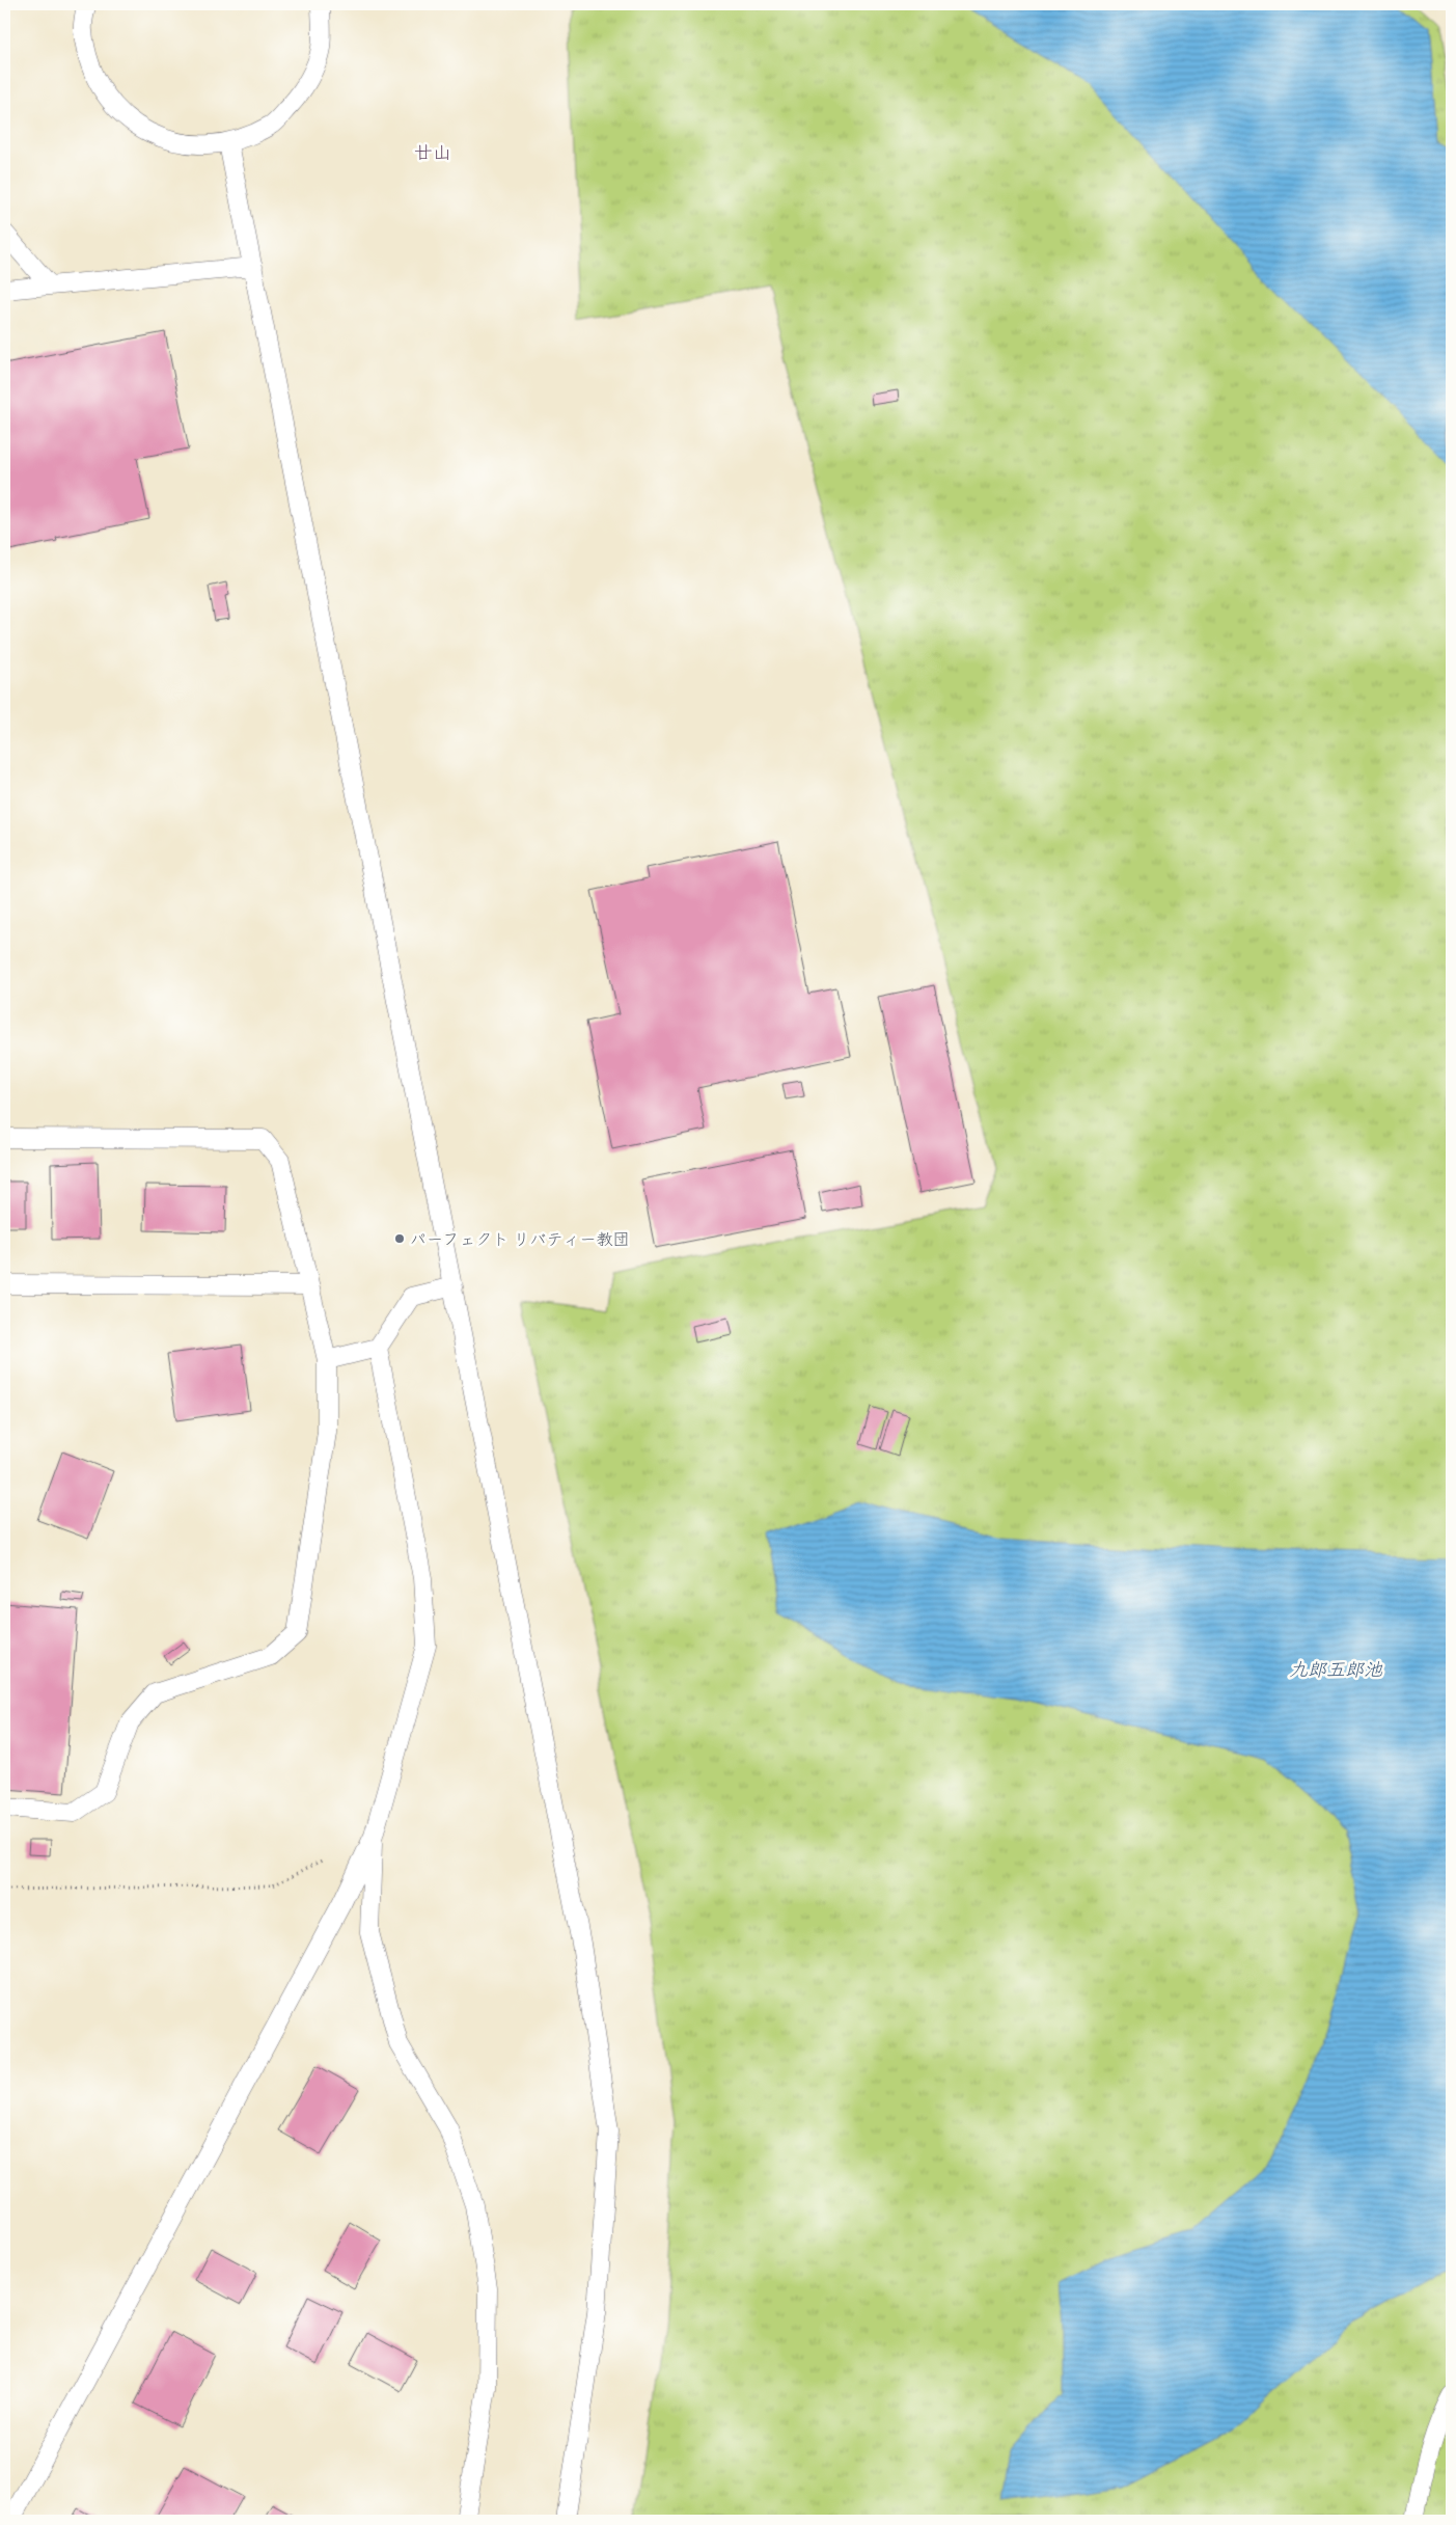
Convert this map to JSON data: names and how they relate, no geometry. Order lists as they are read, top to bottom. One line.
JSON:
{"districts":["廿山"],"water":["九郎五郎池"],"places":["パーフェクト リバティー教団"]}
